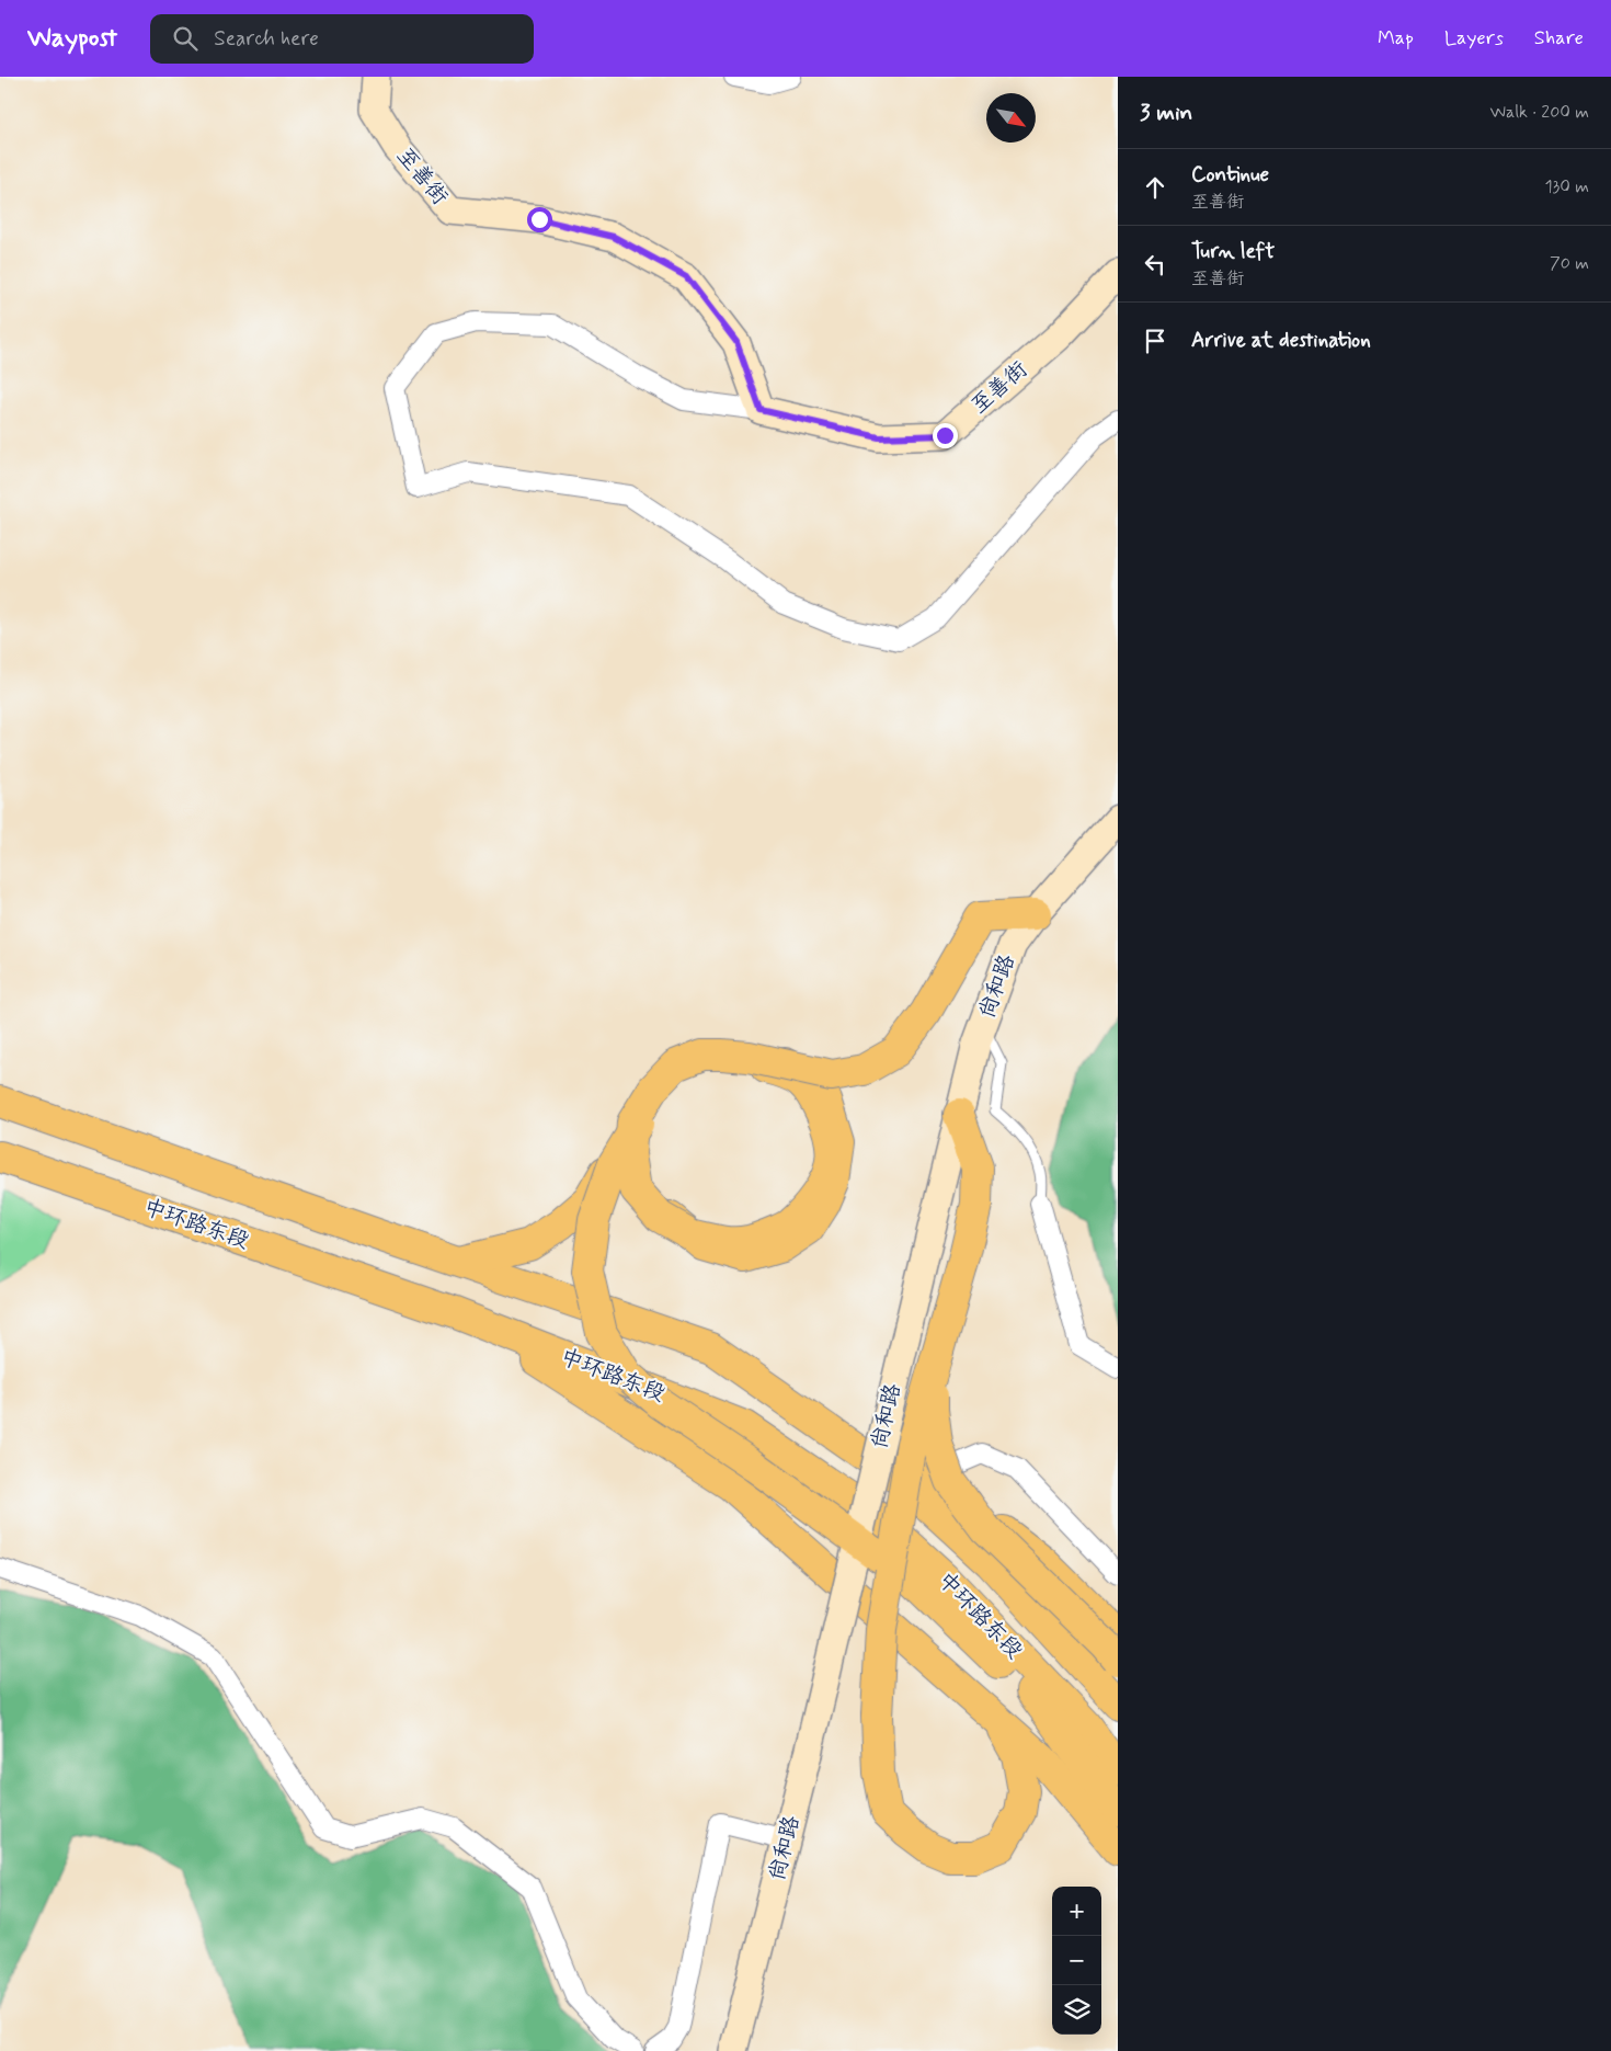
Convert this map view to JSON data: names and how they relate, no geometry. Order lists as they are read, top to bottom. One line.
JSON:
{"streets":{"highway":["中环路东段"],"street":["至善街","尚和路"]},"north":"bottom right","page":{"header":"Waypost","search":"Search here","nav":["Map","Layers","Share"],"heading":["3 min","Walk · 200 m"],"list":[["Continue","至善街","130 m"],["Turn left","至善街","70 m"],"Arrive at destination"],"map_buttons":["+","−"]}}
